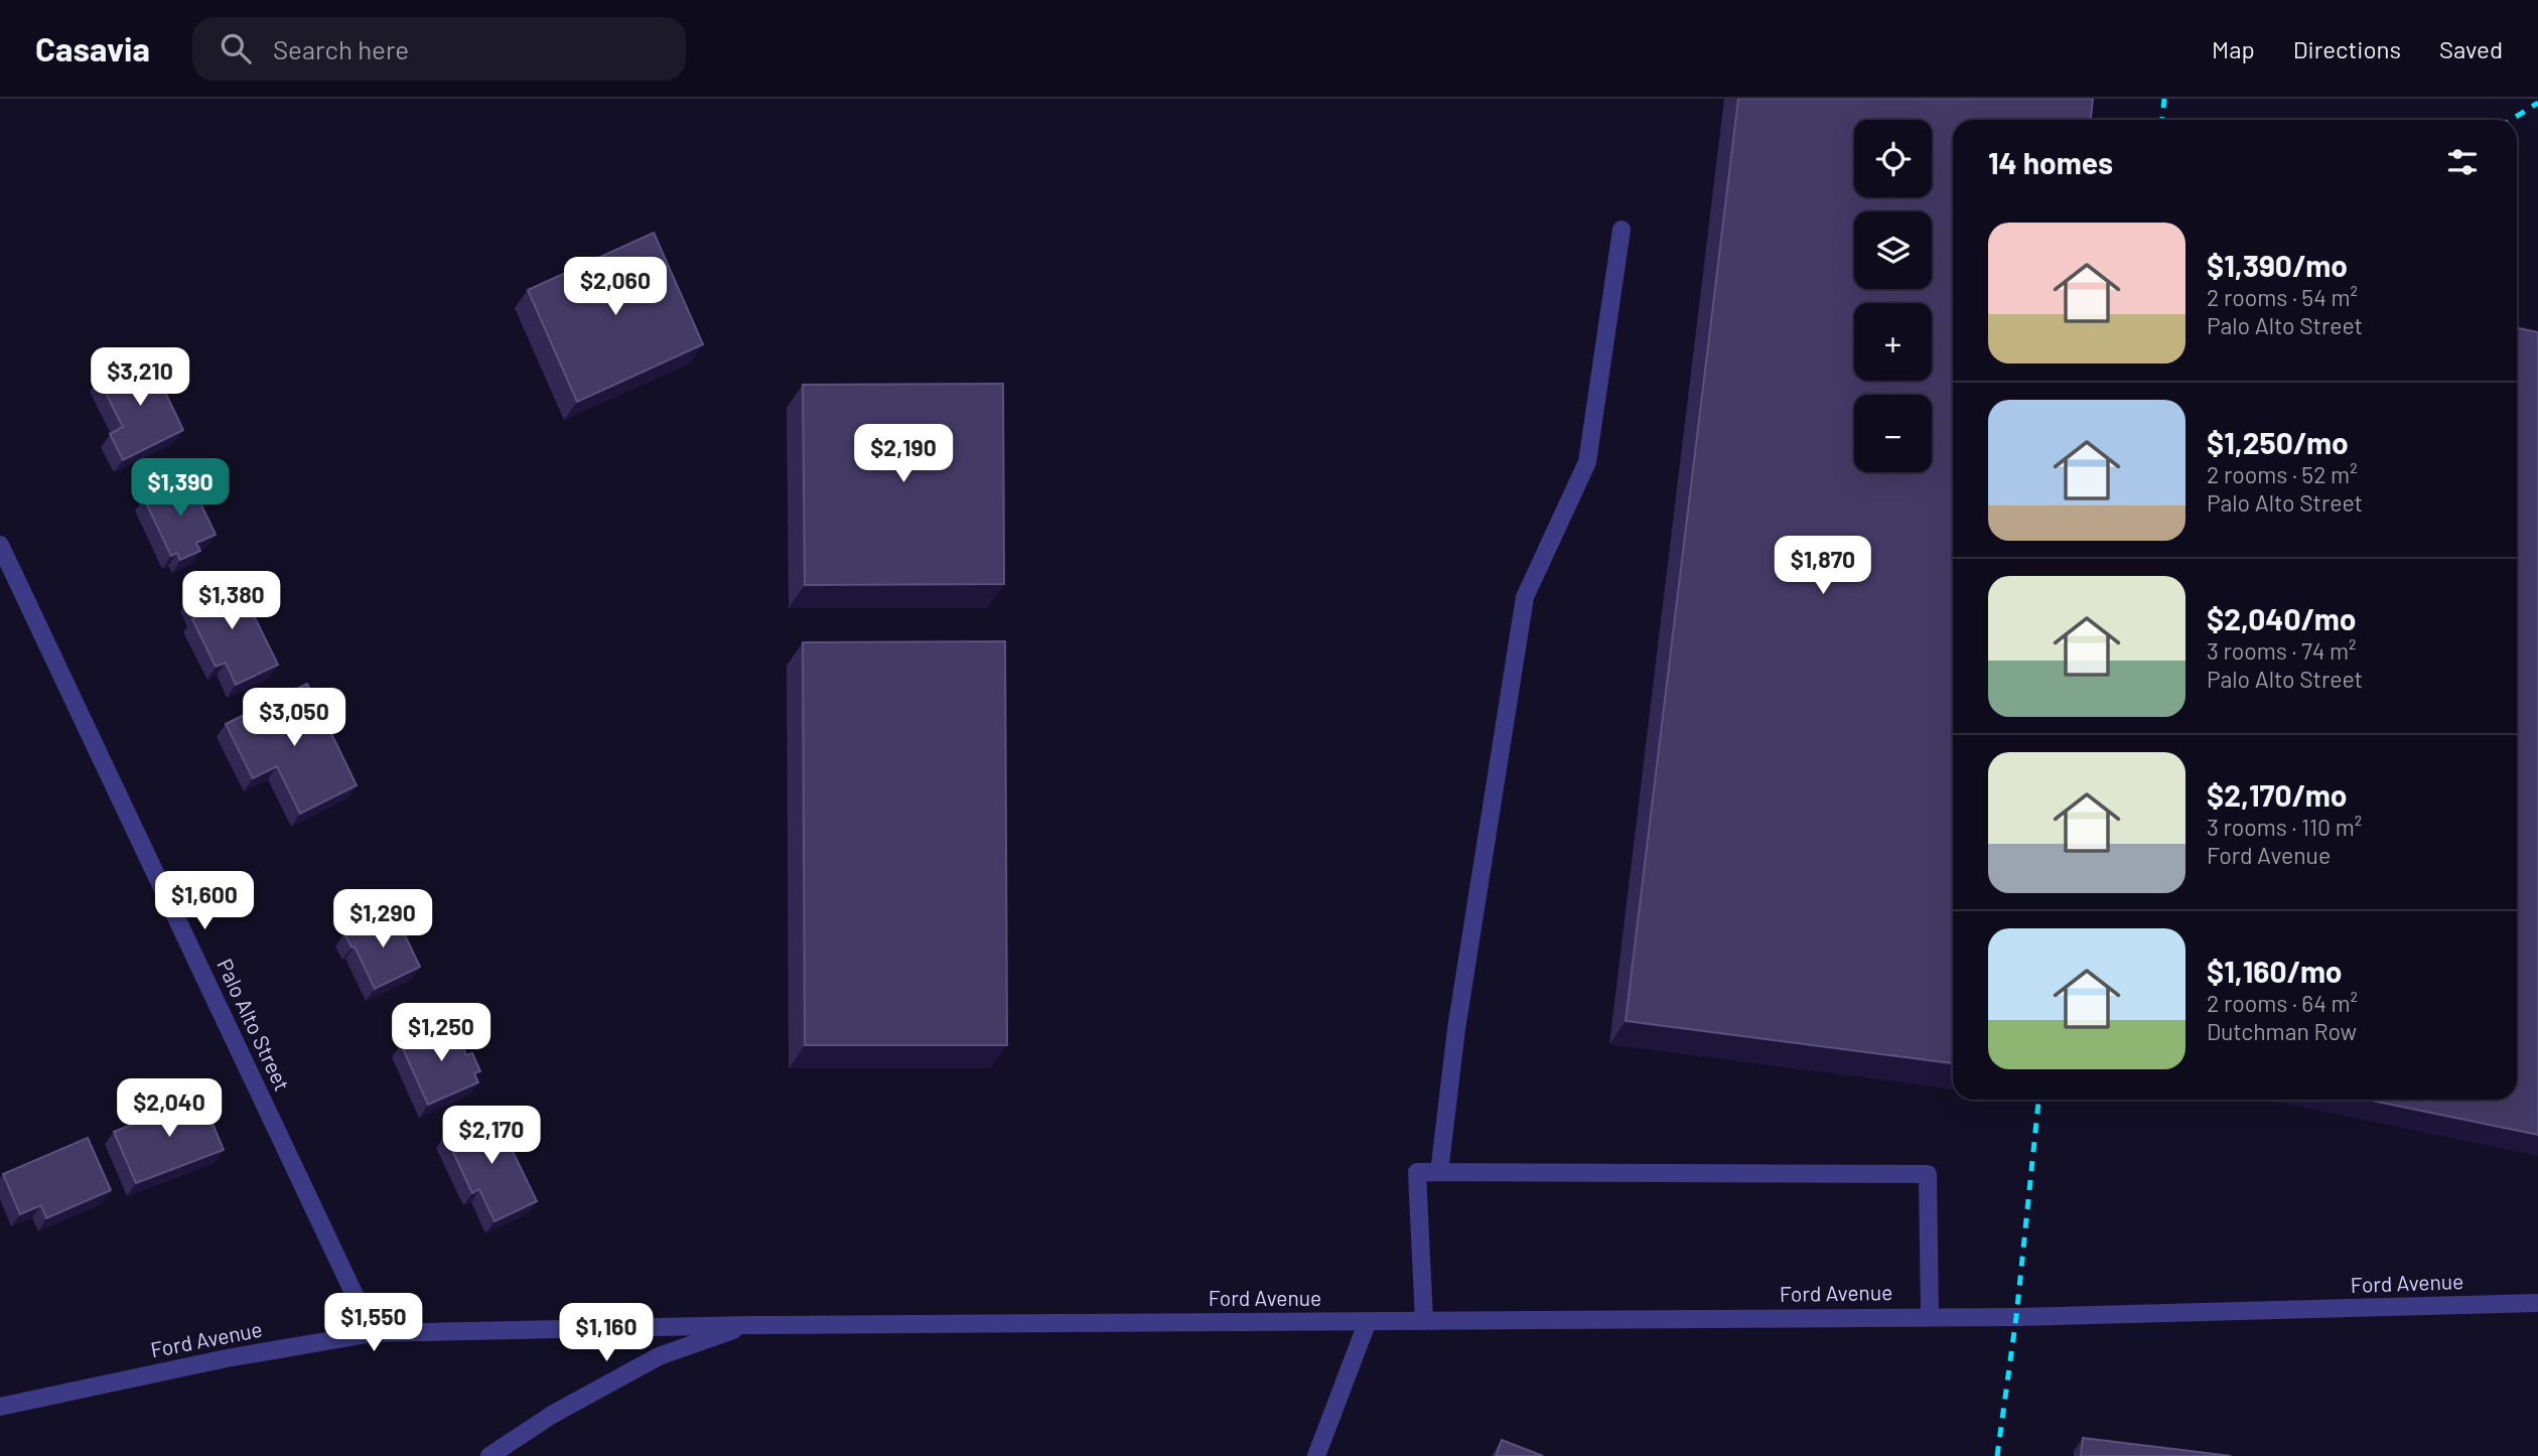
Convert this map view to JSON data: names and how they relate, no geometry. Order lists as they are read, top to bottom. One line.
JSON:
{"streets":{"street":["Palo Alto Street","Ford Avenue"]},"crossings":[["Palo Alto Street","Ford Avenue"]],"page":{"header":"Casavia","search":"Search here","nav":["Map","Directions","Saved"],"map_buttons":["+","−"],"heading":"14 homes","list":[{"name":"$1,390/mo","note":"2 rooms · 54 m² · Palo Alto Street"},{"name":"$1,250/mo","note":"2 rooms · 52 m² · Palo Alto Street"},{"name":"$2,040/mo","note":"3 rooms · 74 m² · Palo Alto Street"},{"name":"$2,170/mo","note":"3 rooms · 110 m² · Ford Avenue"},{"name":"$1,160/mo","note":"2 rooms · 64 m² · Dutchman Row"}],"price":["$2,060","$3,210","$2,190","$1,390","$1,870","$1,380","$3,050","$1,600","$1,290","$1,250","$2,040","$2,170","$1,550","$1,160"]}}
